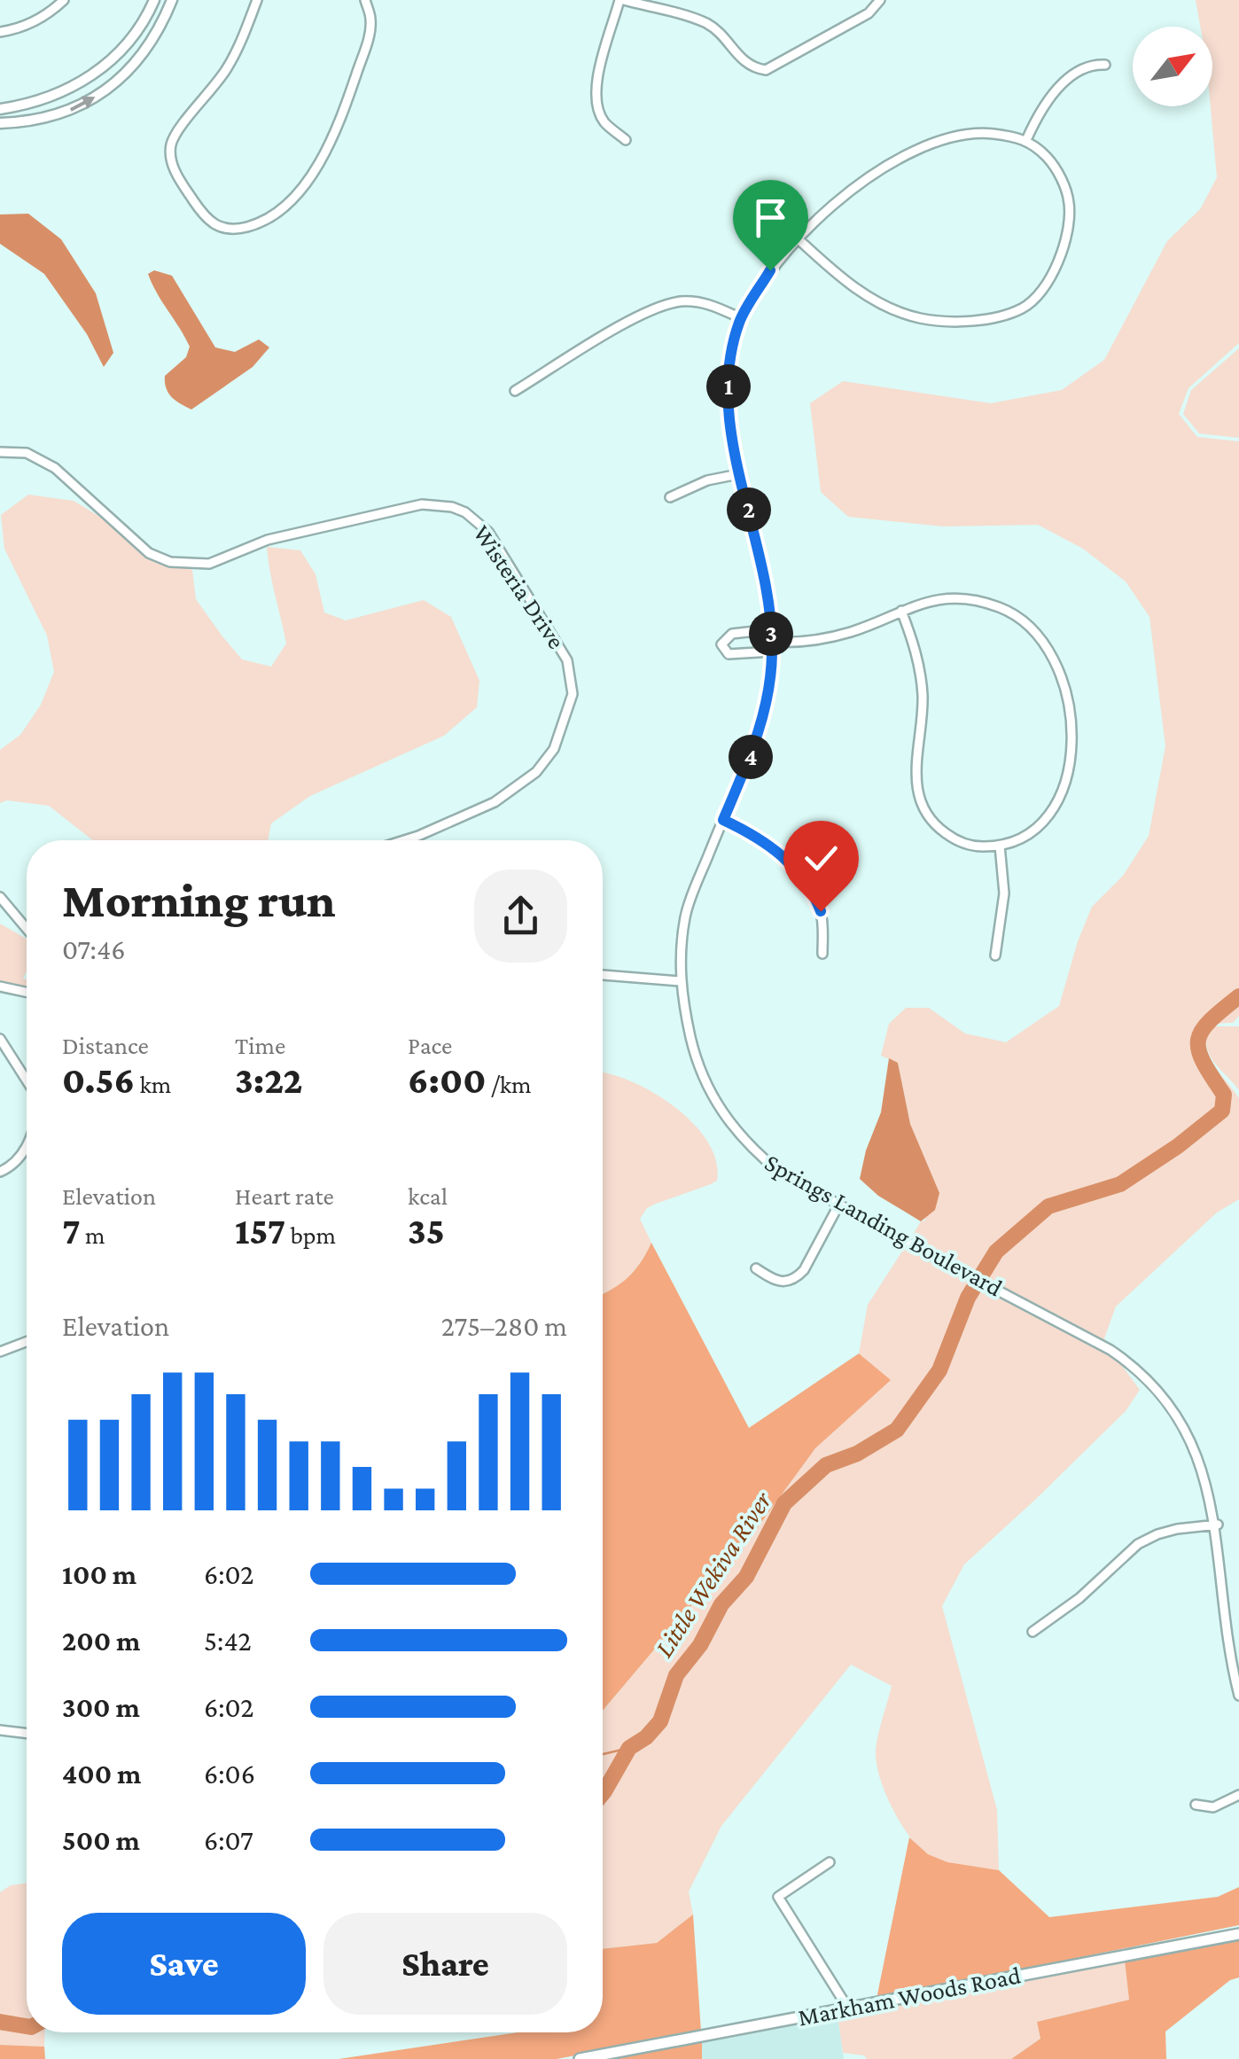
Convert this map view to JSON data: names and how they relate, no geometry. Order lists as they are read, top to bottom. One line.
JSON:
{"streets":{"main road":["Markham Woods Road"],"street":["Wisteria Drive","Springs Landing Boulevard"]},"water":["Little Wekiva River"],"north":"top right","page":{"pins":["1","2","3","4"],"heading":["Morning run","07:46"],"stats":[["Distance","0.56 km"],["Time","3:22"],["Pace","6:00 /km"],["Elevation","7 m"],["Heart rate","157 bpm"],["kcal","35"]],"chart":["Elevation","275–280 m"],"list":[{"name":"100 m","note":"6:02"},{"name":"200 m","note":"5:42"},{"name":"300 m","note":"6:02"},{"name":"400 m","note":"6:06"},{"name":"500 m","note":"6:07"}],"buttons":["Save","Share"]}}
